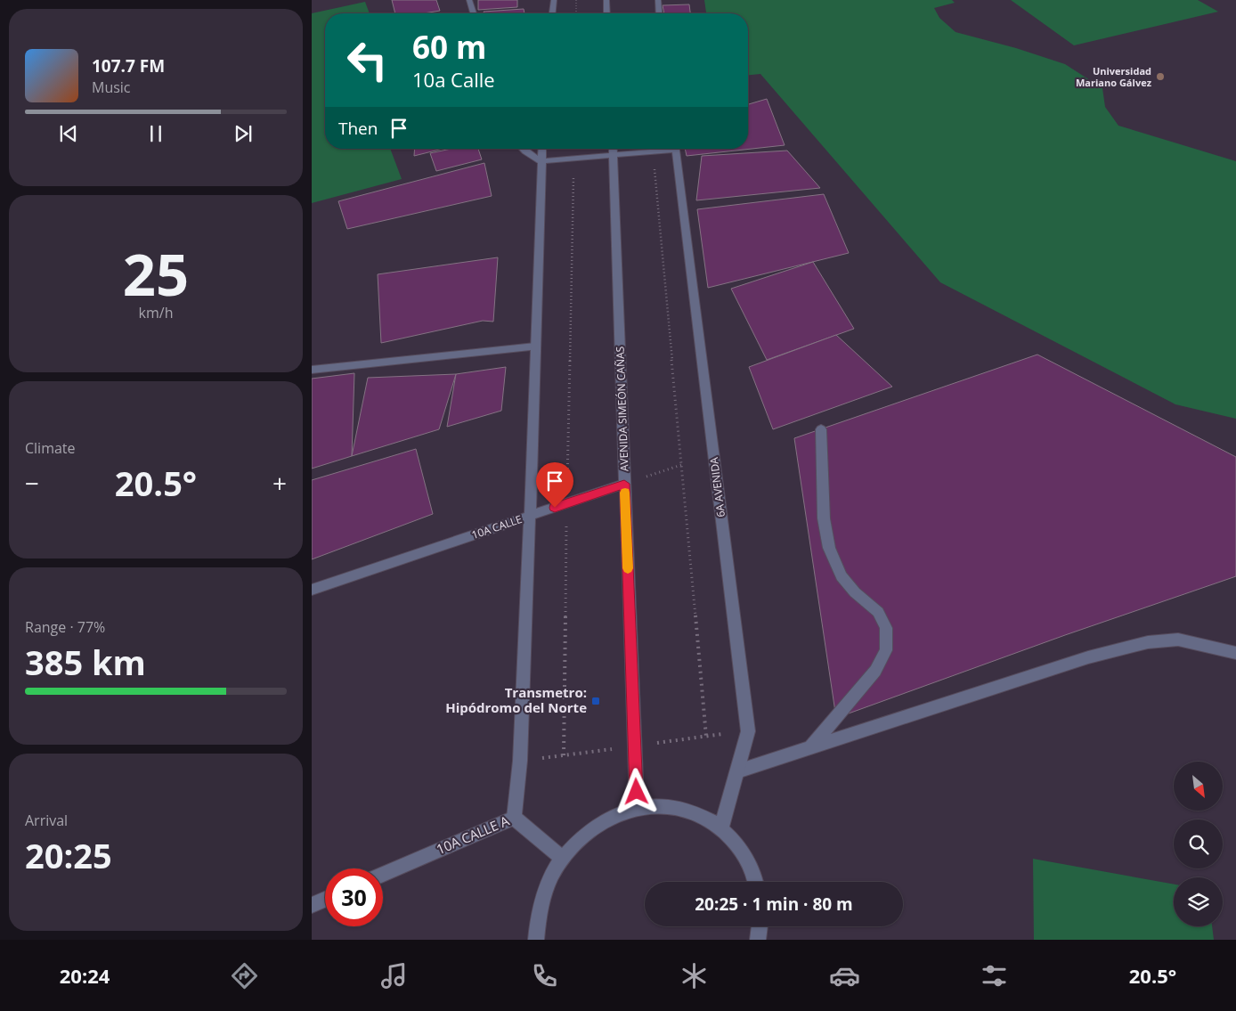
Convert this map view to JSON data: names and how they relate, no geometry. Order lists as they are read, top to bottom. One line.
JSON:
{"streets":{"street":["AVENIDA SIMEÓN CAÑAS","6A AVENIDA","10A CALLE","10A CALLE A"]},"crossings":[["AVENIDA SIMEÓN CAÑAS","10A CALLE"]],"places":{"other":["Universidad Mariano Gálvez"],"transit":["Transmetro: Hipódromo del Norte"]},"north":"bottom right","page":{"turn":["60 m","10a Calle"],"song":["107.7 FM","Music"],"then":"Then","tile":[["25","km/h"],"Climate",["Range · 77%","385 km"],["Arrival","20:25"]],"heat":["−","20.5°","+"],"limit":"30","trip":"20:25 · 1 min · 80 m","tabs":["20:24","20.5°"]}}
